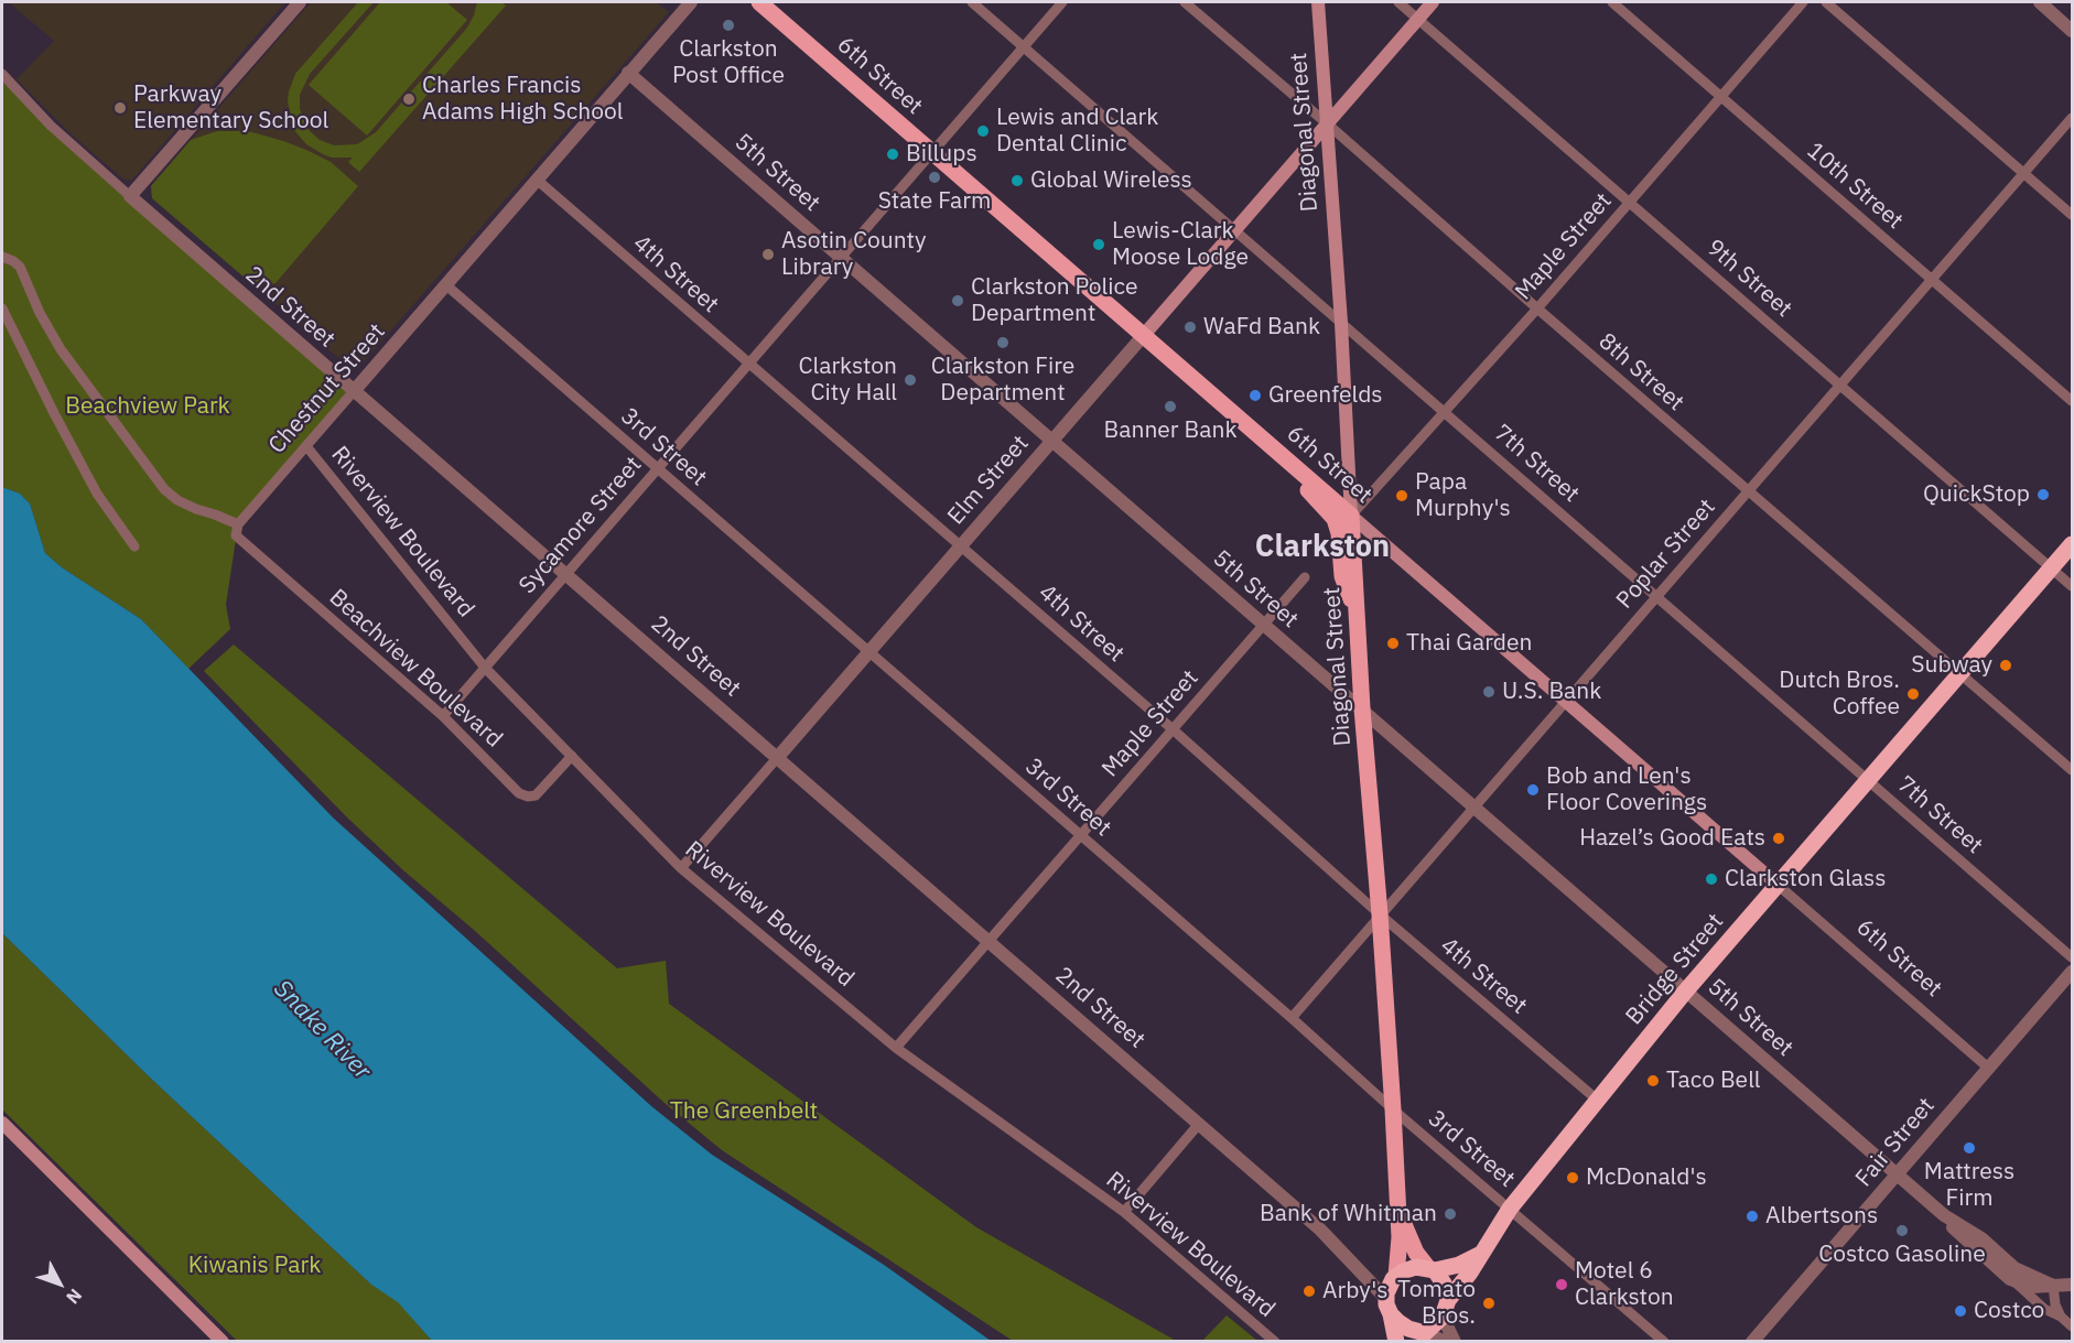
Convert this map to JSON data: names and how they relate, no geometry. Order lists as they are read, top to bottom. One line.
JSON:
{"streets":{"highway":["Bridge Street"],"main road":["6th Street","Diagonal Street","Elm Street"],"street":["5th Street","10th Street","Maple Street","4th Street","9th Street","2nd Street","8th Street","Chestnut Street","3rd Street","7th Street","Sycamore Street","Riverview Boulevard","Poplar Street","Beachview Boulevard","Fair Street"]},"crossings":[["6th Street","Diagonal Street"],["6th Street","Maple Street"],["6th Street","Elm Street"],["6th Street","Sycamore Street"],["6th Street","Poplar Street"],["6th Street","Bridge Street"],["6th Street","Fair Street"],["Diagonal Street","5th Street"],["Diagonal Street","Maple Street"],["Diagonal Street","4th Street"],["Diagonal Street","2nd Street"],["Diagonal Street","8th Street"],["Diagonal Street","3rd Street"],["Diagonal Street","7th Street"],["Diagonal Street","Elm Street"],["Diagonal Street","Poplar Street"],["Diagonal Street","Bridge Street"],["5th Street","Maple Street"],["5th Street","Chestnut Street"],["5th Street","Elm Street"],["5th Street","Sycamore Street"],["5th Street","Poplar Street"],["5th Street","Bridge Street"],["5th Street","Fair Street"],["10th Street","Maple Street"],["10th Street","Poplar Street"],["Maple Street","4th Street"],["Maple Street","9th Street"],["Maple Street","2nd Street"],["Maple Street","8th Street"],["Maple Street","3rd Street"],["Maple Street","7th Street"],["Maple Street","Riverview Boulevard"],["4th Street","Chestnut Street"],["4th Street","Elm Street"],["4th Street","Sycamore Street"],["4th Street","Poplar Street"],["4th Street","Bridge Street"],["9th Street","Elm Street"],["9th Street","Poplar Street"],["9th Street","Bridge Street"],["2nd Street","Chestnut Street"],["2nd Street","Elm Street"],["2nd Street","Sycamore Street"],["2nd Street","Bridge Street"],["8th Street","Elm Street"],["8th Street","Poplar Street"],["8th Street","Bridge Street"],["Chestnut Street","3rd Street"],["Chestnut Street","Riverview Boulevard"],["Chestnut Street","Beachview Boulevard"],["3rd Street","Elm Street"],["3rd Street","Sycamore Street"],["3rd Street","Poplar Street"],["3rd Street","Bridge Street"],["7th Street","Elm Street"],["7th Street","Sycamore Street"],["7th Street","Poplar Street"],["7th Street","Bridge Street"],["Elm Street","Riverview Boulevard"],["Sycamore Street","Riverview Boulevard"],["Sycamore Street","Beachview Boulevard"],["Riverview Boulevard","Beachview Boulevard"]],"districts":["Clarkston"],"water":["Snake River"],"parks":["Beachview Park","The Greenbelt","Kiwanis Park"],"places":["Clarkston Post Office","Charles Francis Adams High School","Parkway Elementary School","Lewis and Clark Dental Clinic","Billups","State Farm","Global Wireless","Lewis-Clark Moose Lodge","Asotin County Library","Clarkston Police Department","WaFd Bank","Clarkston Fire Department","Clarkston City Hall","Greenfelds","Banner Bank","QuickStop","Papa Murphy's","Thai Garden","Subway","U.S. Bank","Dutch Bros. Coffee","Bob and Len's Floor Coverings","Hazel’s Good Eats","Clarkston Glass","Taco Bell","Mattress Firm","McDonald's","Bank of Whitman","Albertsons","Costco Gasoline","Motel 6 Clarkston","Arby's","Tomato Bros.","Costco"],"north":"bottom right"}
